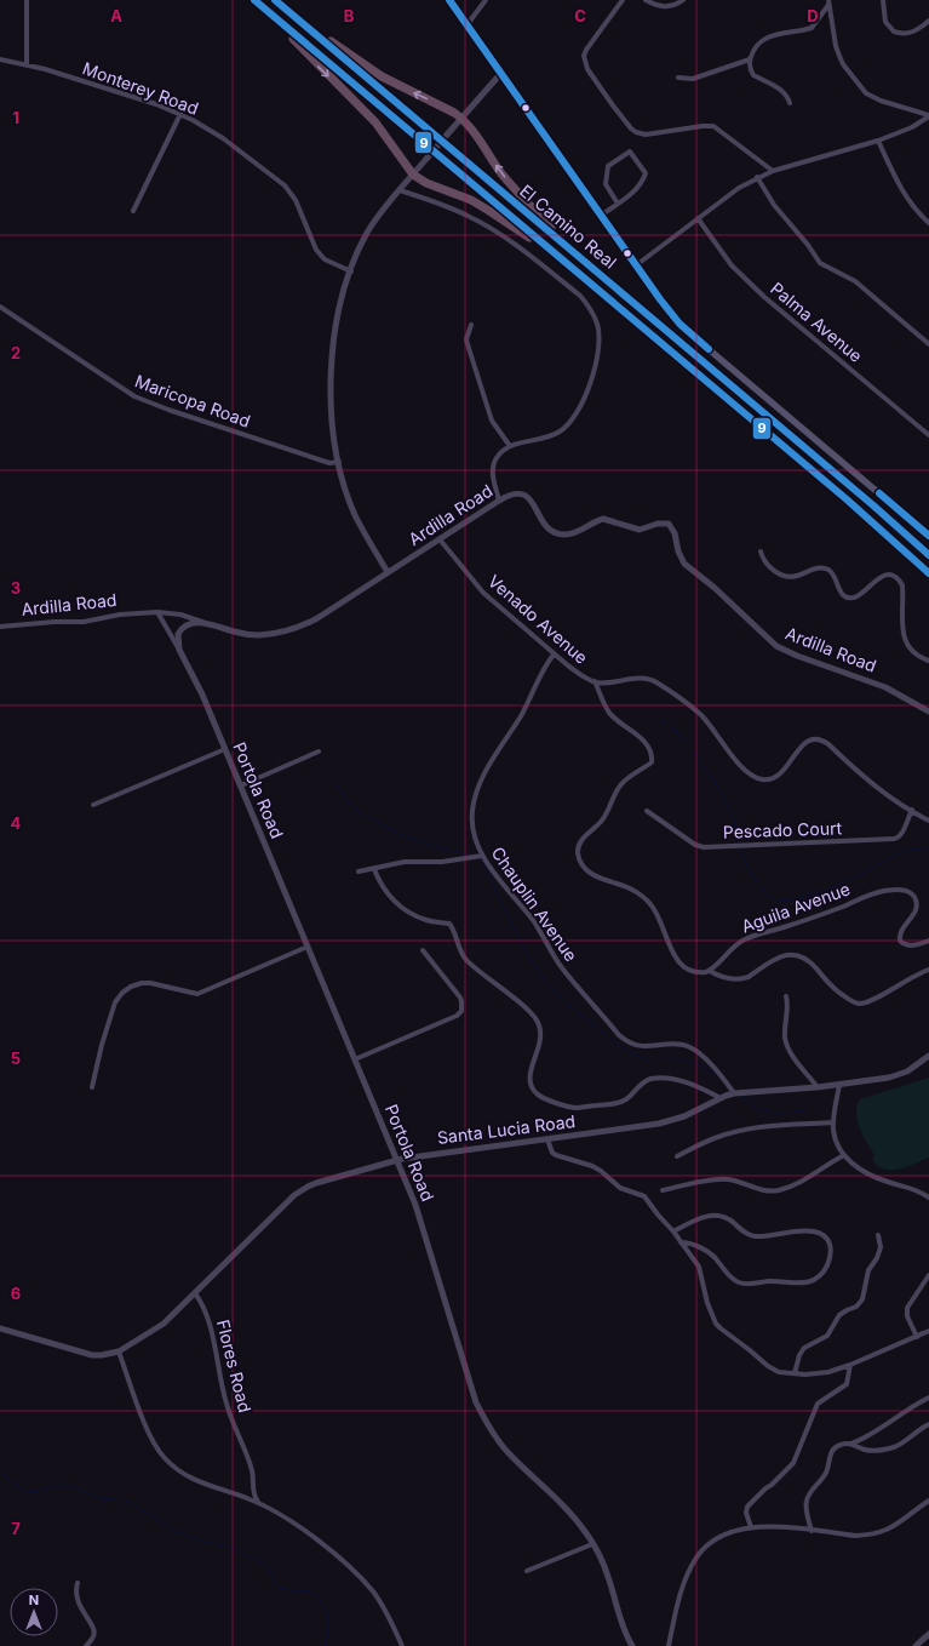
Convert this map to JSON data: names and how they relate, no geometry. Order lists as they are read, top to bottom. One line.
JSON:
{"streets":{"highway":["El Camino Real"],"street":["Monterey Road","Palma Avenue","Maricopa Road","Ardilla Road","Venado Avenue","Portola Road","Pescado Court","Chauplin Avenue","Aguila Avenue","Santa Lucia Road","Flores Road"]},"crossings":[["Ardilla Road","Venado Avenue"],["Ardilla Road","Portola Road"],["Venado Avenue","Pescado Court"],["Venado Avenue","Chauplin Avenue"],["Portola Road","Santa Lucia Road"],["Chauplin Avenue","Santa Lucia Road"],["Santa Lucia Road","Flores Road"]],"lines":["transit line 9"],"north":"top","grid":{"columns":["A","B","C","D"],"rows":["1","2","3","4","5","6","7"]}}
